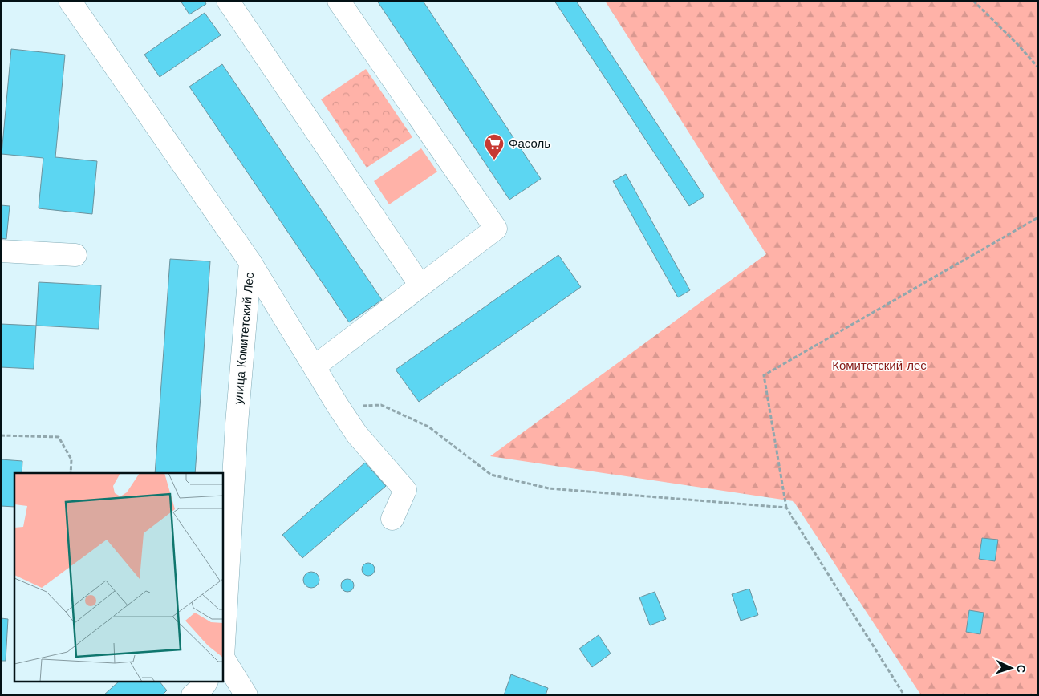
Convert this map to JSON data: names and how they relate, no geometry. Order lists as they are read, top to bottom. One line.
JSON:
{"streets":{"street":["улица Комитетский Лес"]},"parks":["Комитетский лес"],"places":{"supermarket":["Фасоль"]},"north":"right"}
